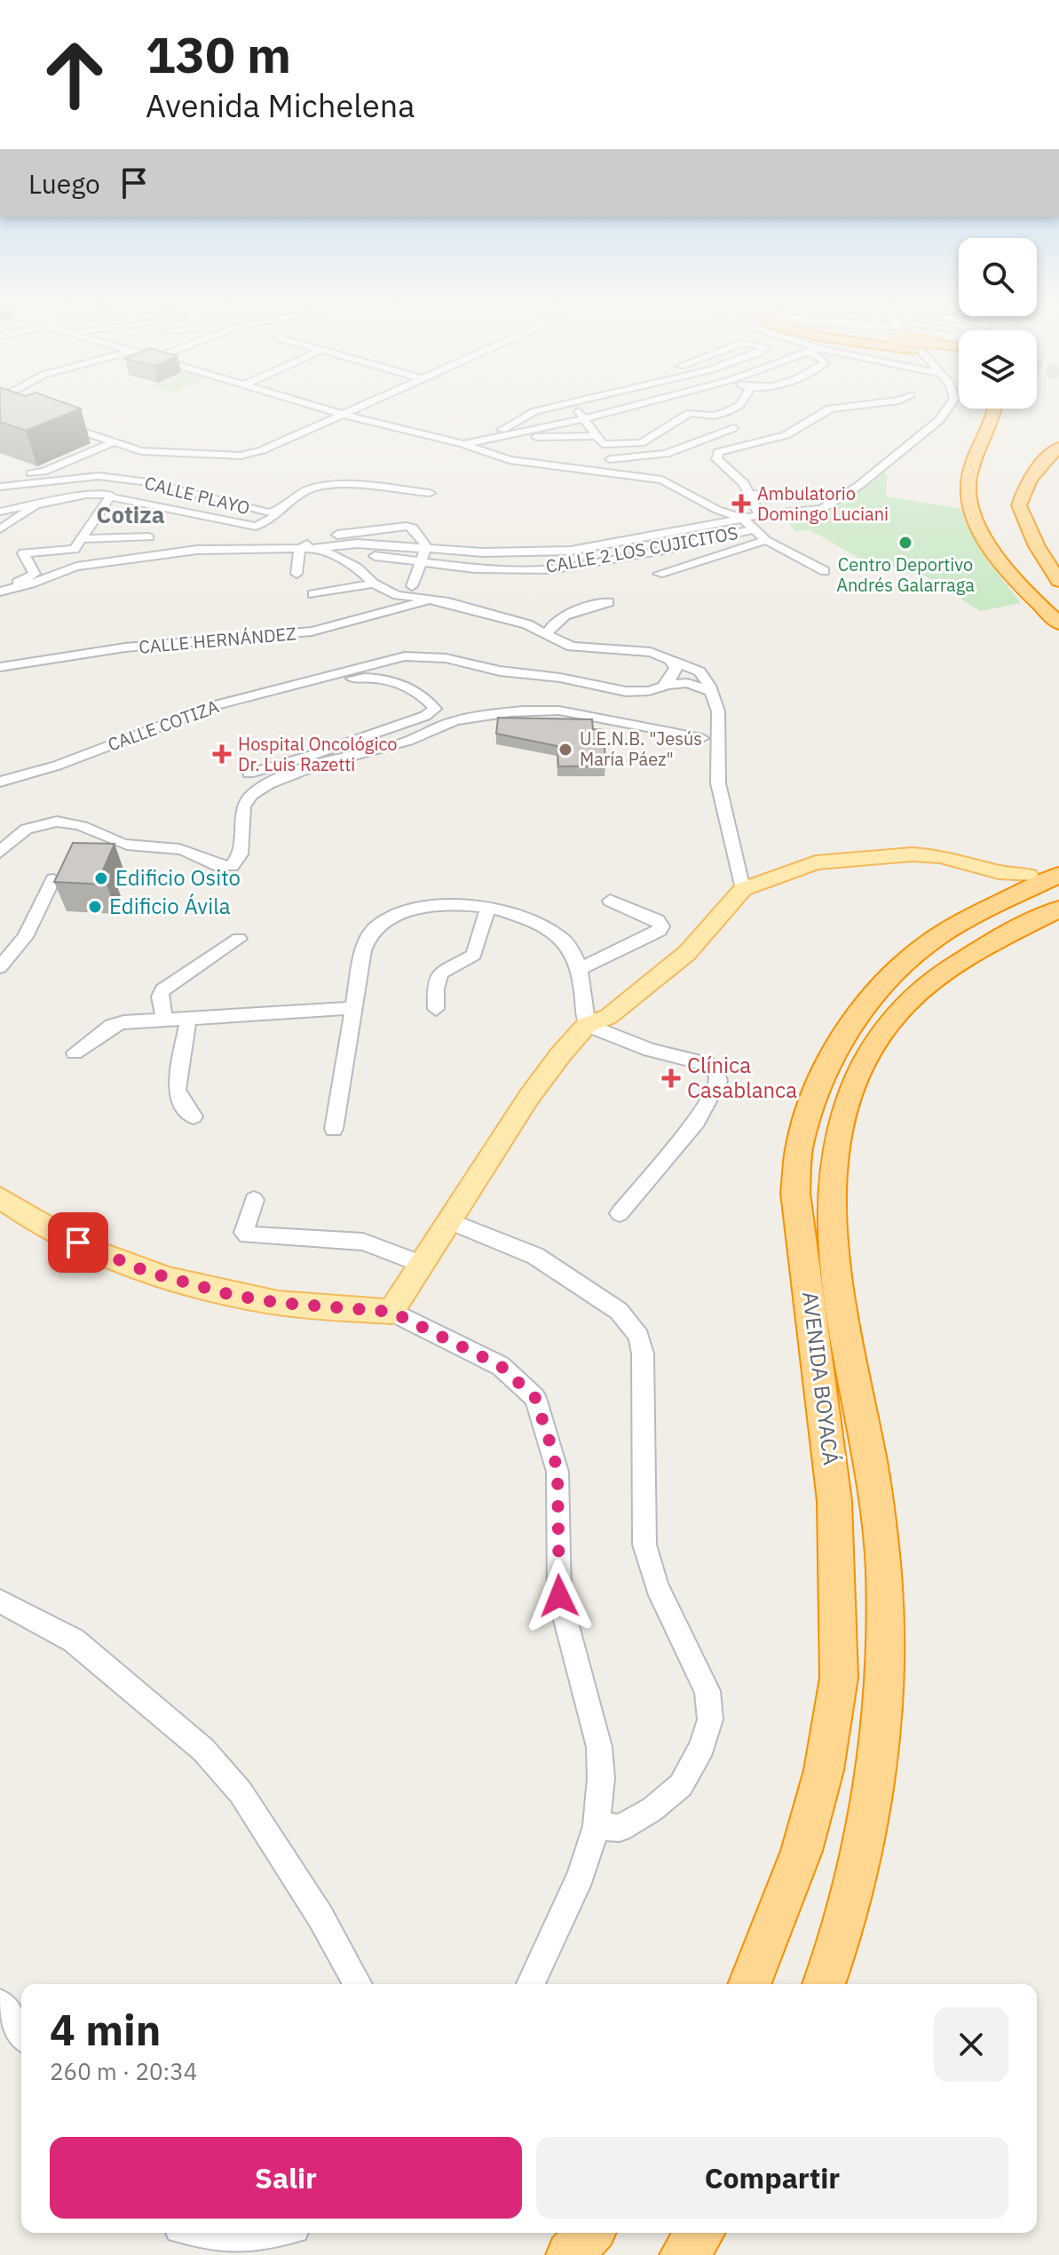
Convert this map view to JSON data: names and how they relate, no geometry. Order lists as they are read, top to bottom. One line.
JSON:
{"streets":{"highway":["AVENIDA BOYACÁ"],"street":["CALLE PLAYO","CALLE 2 LOS CUJICITOS","CALLE HERNÁNDEZ","CALLE COTIZA"]},"districts":["Cotiza"],"places":{"health":["Ambulatorio Domingo Luciani","Hospital Oncológico Dr. Luis Razetti","Clínica Casablanca"],"other":["Centro Deportivo Andrés Galarraga","U.E.N.B. \"Jesús María Páez\"","Edificio Osito","Edificio Ávila"]},"page":{"turn":["130 m","Avenida Michelena"],"then":"Luego","heading":["4 min","260 m · 20:34"],"buttons":["Salir","Compartir"]}}
